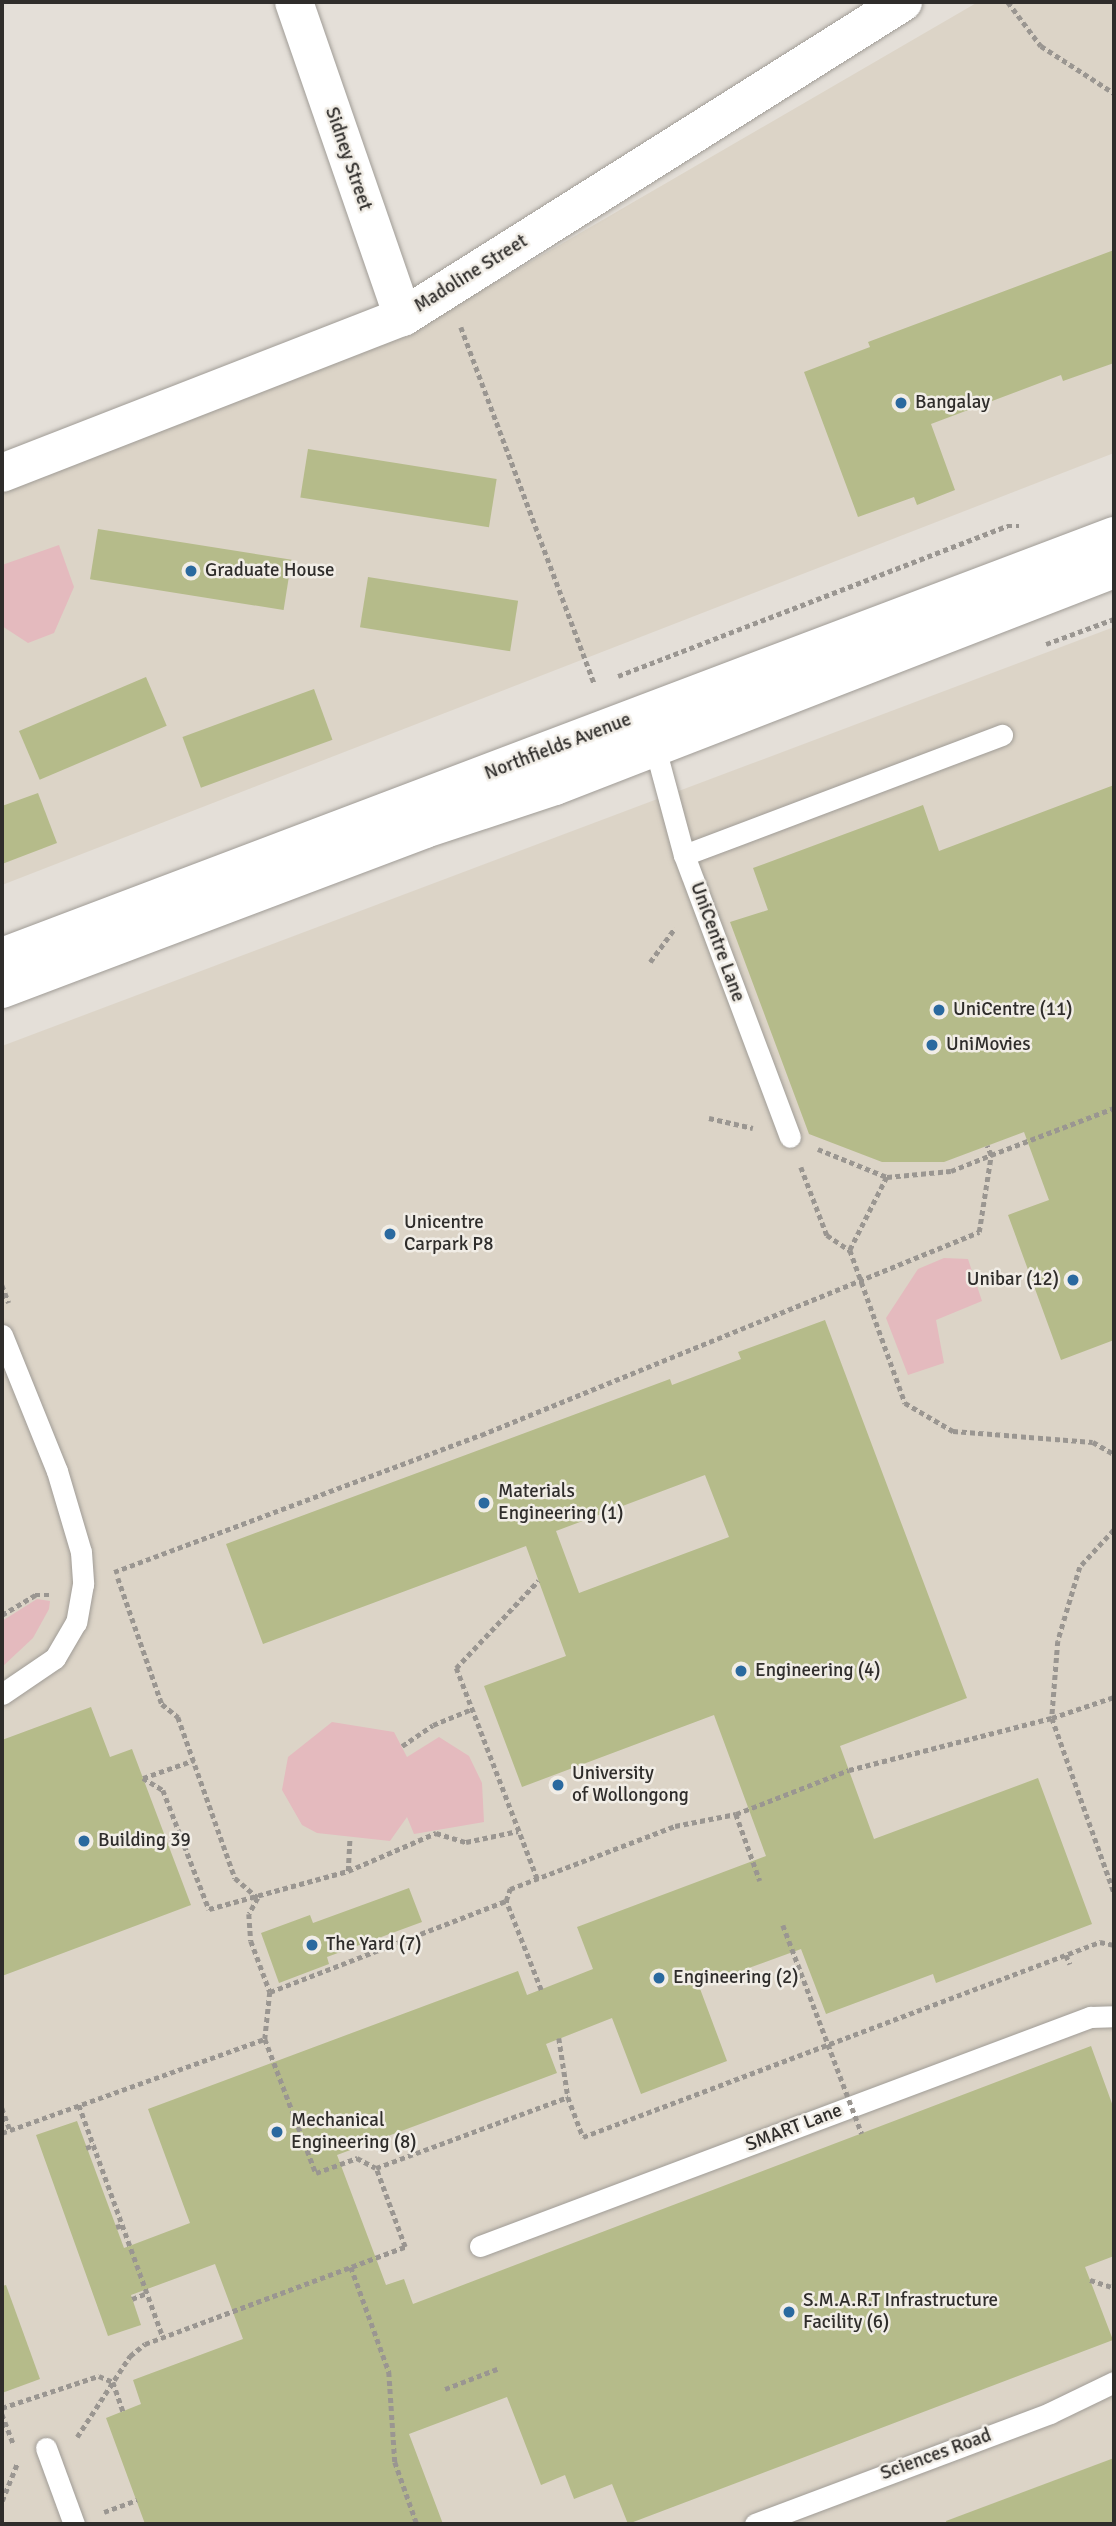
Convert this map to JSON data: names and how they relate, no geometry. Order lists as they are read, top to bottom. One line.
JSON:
{"streets":{"main road":["Sidney Street","Madoline Street","Northfields Avenue"],"lane":["UniCentre Lane","SMART Lane","Sciences Road"]},"crossings":[["Sidney Street","Madoline Street"],["Northfields Avenue","UniCentre Lane"]],"places":["Bangalay","Graduate House","UniCentre (11)","UniMovies","Unicentre Carpark P8","Unibar (12)","Materials Engineering (1)","Engineering (4)","University of Wollongong","Building 39","The Yard (7)","Engineering (2)","Mechanical Engineering (8)","S.M.A.R.T Infrastructure Facility (6)"]}
